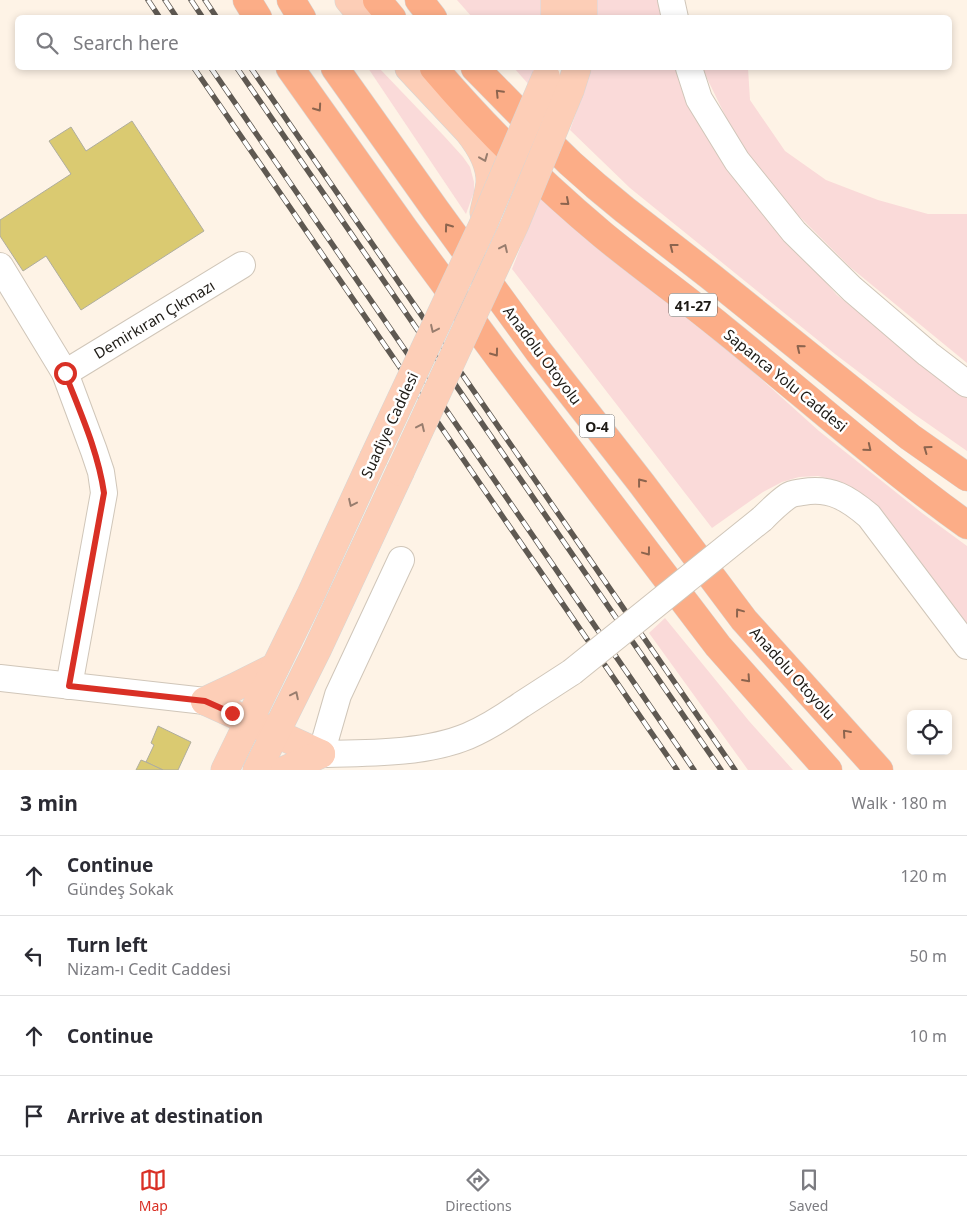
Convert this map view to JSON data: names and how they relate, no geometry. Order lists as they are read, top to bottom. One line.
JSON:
{"streets":{"highway":["41-27","Anadolu Otoyolu","Sapanca Yolu Caddesi","O-4"],"main road":["Suadiye Caddesi"],"street":["Demirkıran Çıkmazı"]},"page":{"search":"Search here","heading":["3 min","Walk · 180 m"],"list":[["Continue","Gündeş Sokak","120 m"],["Turn left","Nizam-ı Cedit Caddesi","50 m"],["Continue","10 m"],"Arrive at destination"],"nav":["Map","Directions","Saved"]}}
